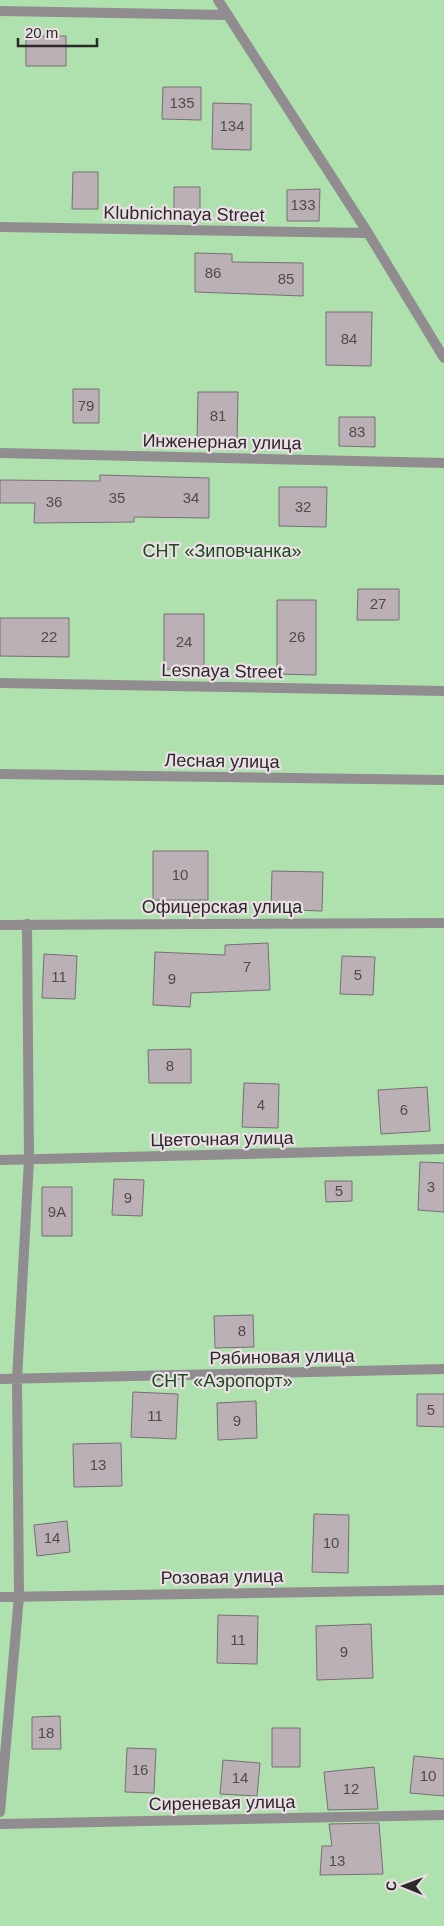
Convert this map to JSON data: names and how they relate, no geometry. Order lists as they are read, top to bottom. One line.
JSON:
{"streets":{"street":["Klubnichnaya Street","Инженерная улица","Lesnaya Street","Лесная улица","Офицерская улица","Цветочная улица","Рябиновая улица","Розовая улица","Сиреневая улица"]},"parks":["СНТ «Зиповчанка»","СНТ «Аэропорт»"],"house_numbers":["135","134","133","86","85","84","79","81","83","35","34","36","32","27","22","26","24","10","7","5","11","9","8","4","6","3","5","9","9А","8","5","11","9","13","14","10","11","9","18","16","10","14","12","13"],"scale_bar":"20 m","north":"left"}
